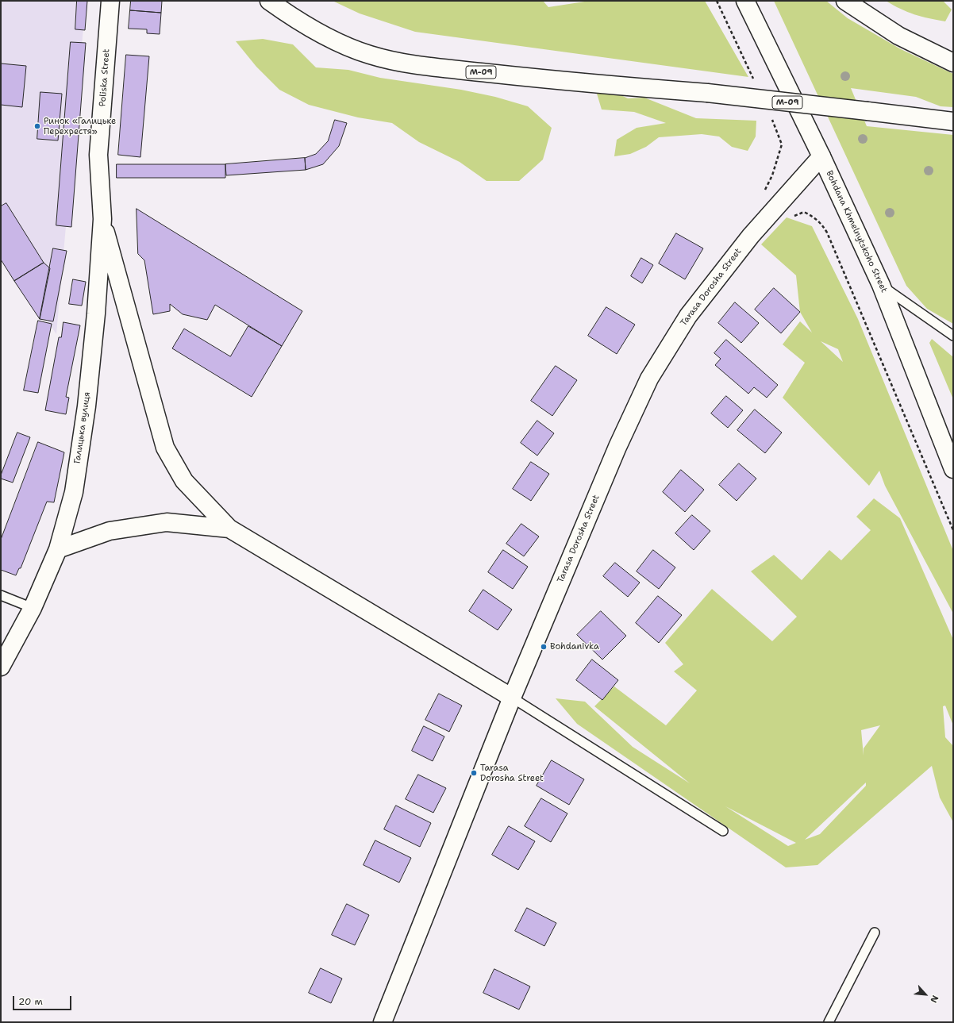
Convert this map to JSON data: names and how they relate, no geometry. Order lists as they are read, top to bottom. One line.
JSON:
{"streets":{"main road":["М-09","Poliska Street","Bohdana Khmelnytskoho Street","Tarasa Dorosha Street","Галицька вулиця"]},"crossings":[["Poliska Street","Галицька вулиця"],["Bohdana Khmelnytskoho Street","Tarasa Dorosha Street"]],"places":["Ринок «Галицьке Перехрестя»","Bohdanivka","Tarasa Dorosha Street"],"scale_bar":"20 m","north":"bottom right"}
